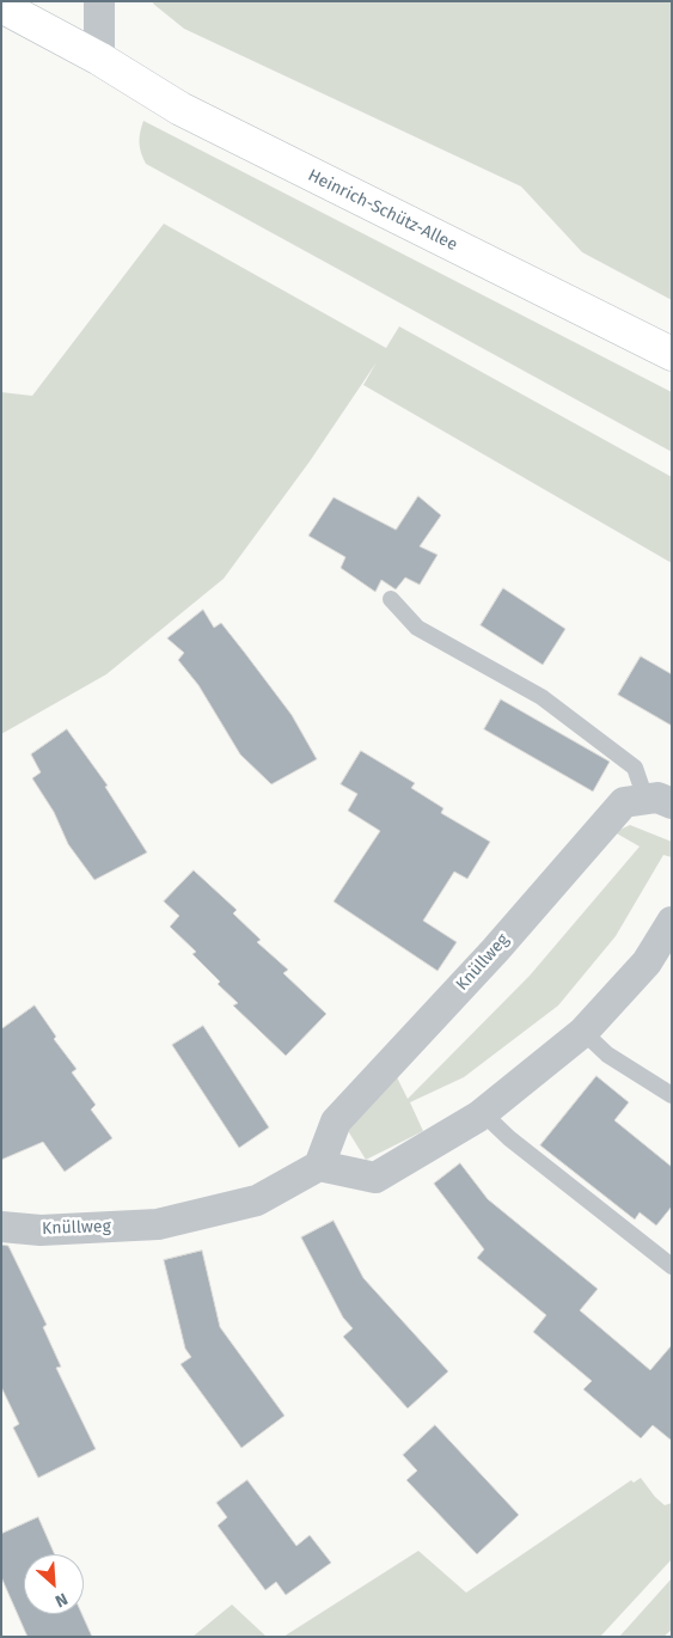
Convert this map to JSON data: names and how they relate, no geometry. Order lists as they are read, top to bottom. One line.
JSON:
{"streets":{"main road":["Heinrich-Schütz-Allee"],"street":["Knüllweg"]},"north":"bottom right"}
